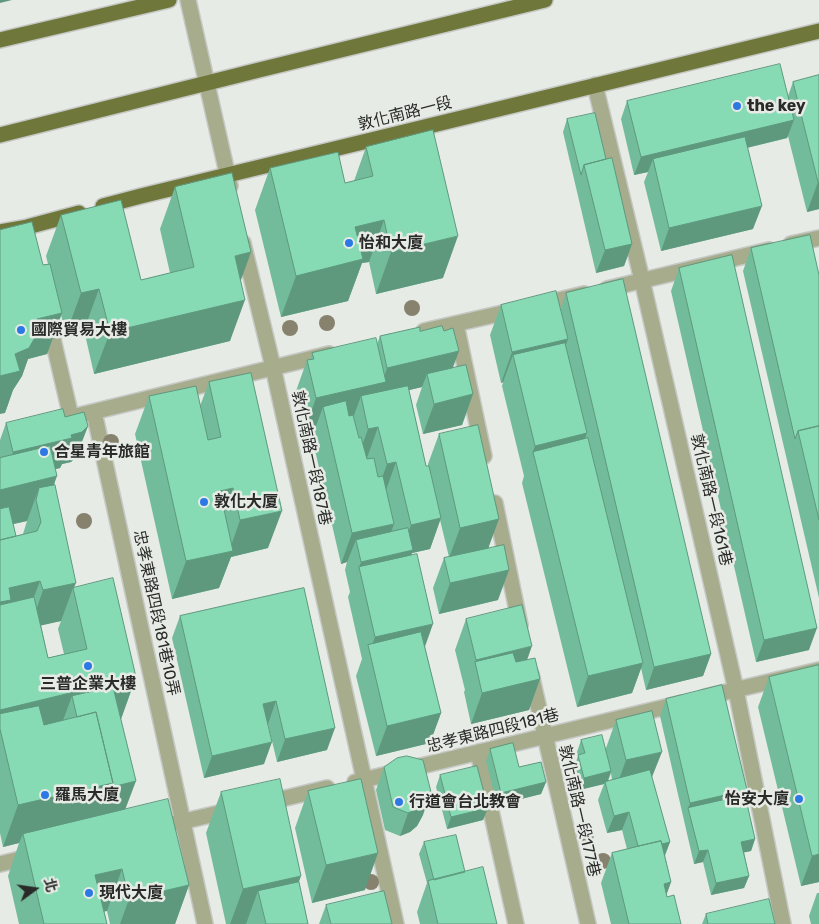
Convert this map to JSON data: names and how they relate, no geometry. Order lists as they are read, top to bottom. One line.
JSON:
{"streets":{"main road":["敦化南路一段"],"street":["敦化南路一段187巷","敦化南路一段161巷","忠孝東路四段181巷10弄","忠孝東路四段181巷","敦化南路一段177巷"]},"crossings":[["敦化南路一段","敦化南路一段161巷"],["敦化南路一段187巷","忠孝東路四段181巷"],["敦化南路一段161巷","忠孝東路四段181巷"],["忠孝東路四段181巷10弄","忠孝東路四段181巷"],["忠孝東路四段181巷","敦化南路一段177巷"]],"places":["the key","怡和大廈","國際貿易大樓","合星青年旅館","敦化大厦","三普企業大樓","羅馬大廈","怡安大廈","行道會台北教會","現代大廈"],"north":"right"}
